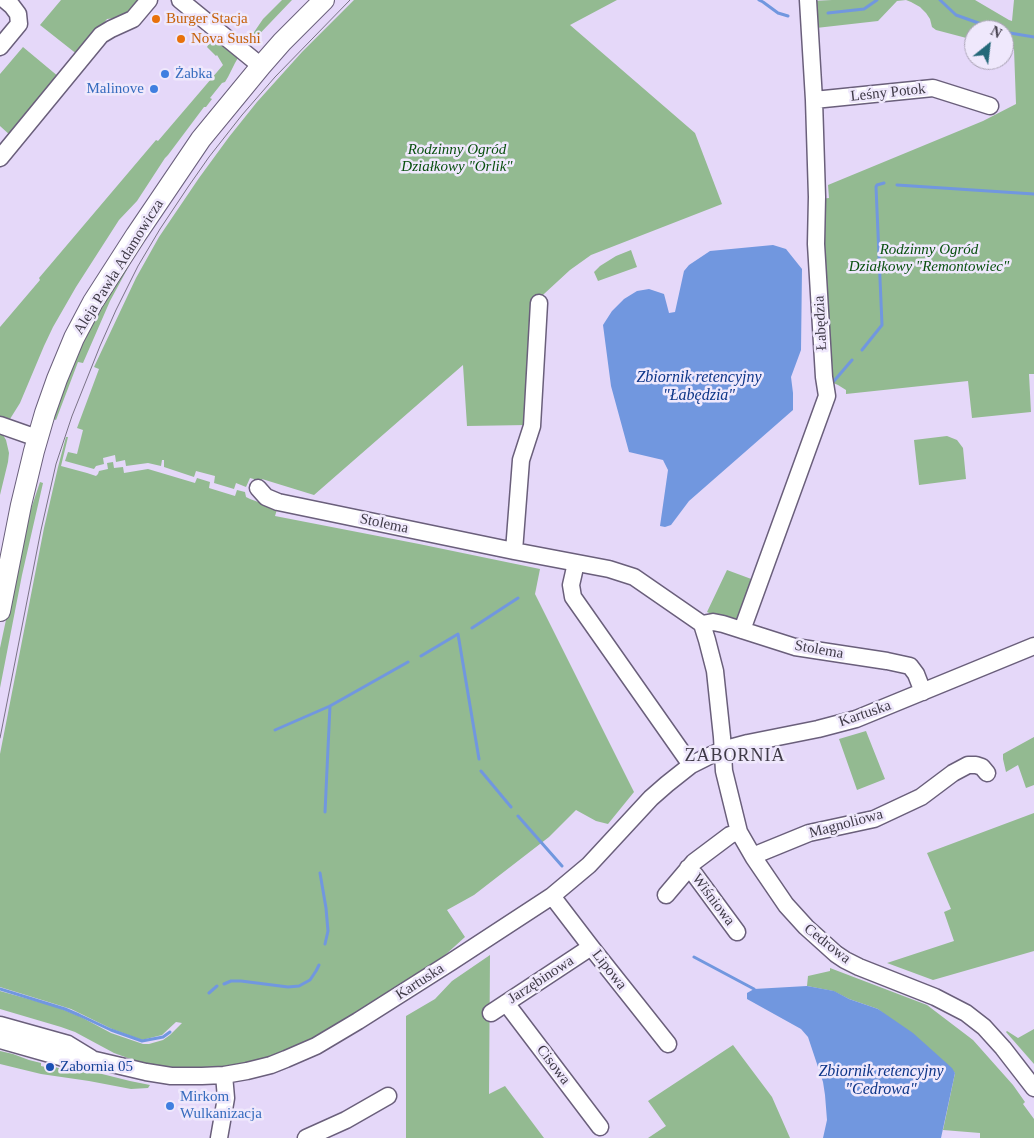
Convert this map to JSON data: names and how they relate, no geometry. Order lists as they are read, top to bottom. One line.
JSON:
{"streets":{"main road":["Aleja Pawła Adamowicza"],"street":["Leśny Potok","Łabędzia","Stolema","Kartuska","Magnoliowa","Wiśniowa","Cedrowa","Lipowa","Jarzębinowa","Cisowa"]},"crossings":[["Leśny Potok","Łabędzia"],["Łabędzia","Stolema"],["Stolema","Kartuska"],["Kartuska","Cedrowa"],["Kartuska","Lipowa"],["Magnoliowa","Cedrowa"],["Wiśniowa","Cedrowa"],["Lipowa","Jarzębinowa"],["Jarzębinowa","Cisowa"]],"districts":["ZABORNIA"],"water":["Zbiornik retencyjny \"Łabędzia\"","Zbiornik retencyjny \"Cedrowa\""],"parks":["Rodzinny Ogród Działkowy \"Orlik\"","Rodzinny Ogród Działkowy \"Remontowiec\""],"places":["Burger Stacja","Nova Sushi","Żabka","Malinove","Zabornia 05","Mirkom Wulkanizacja"],"north":"top right"}
